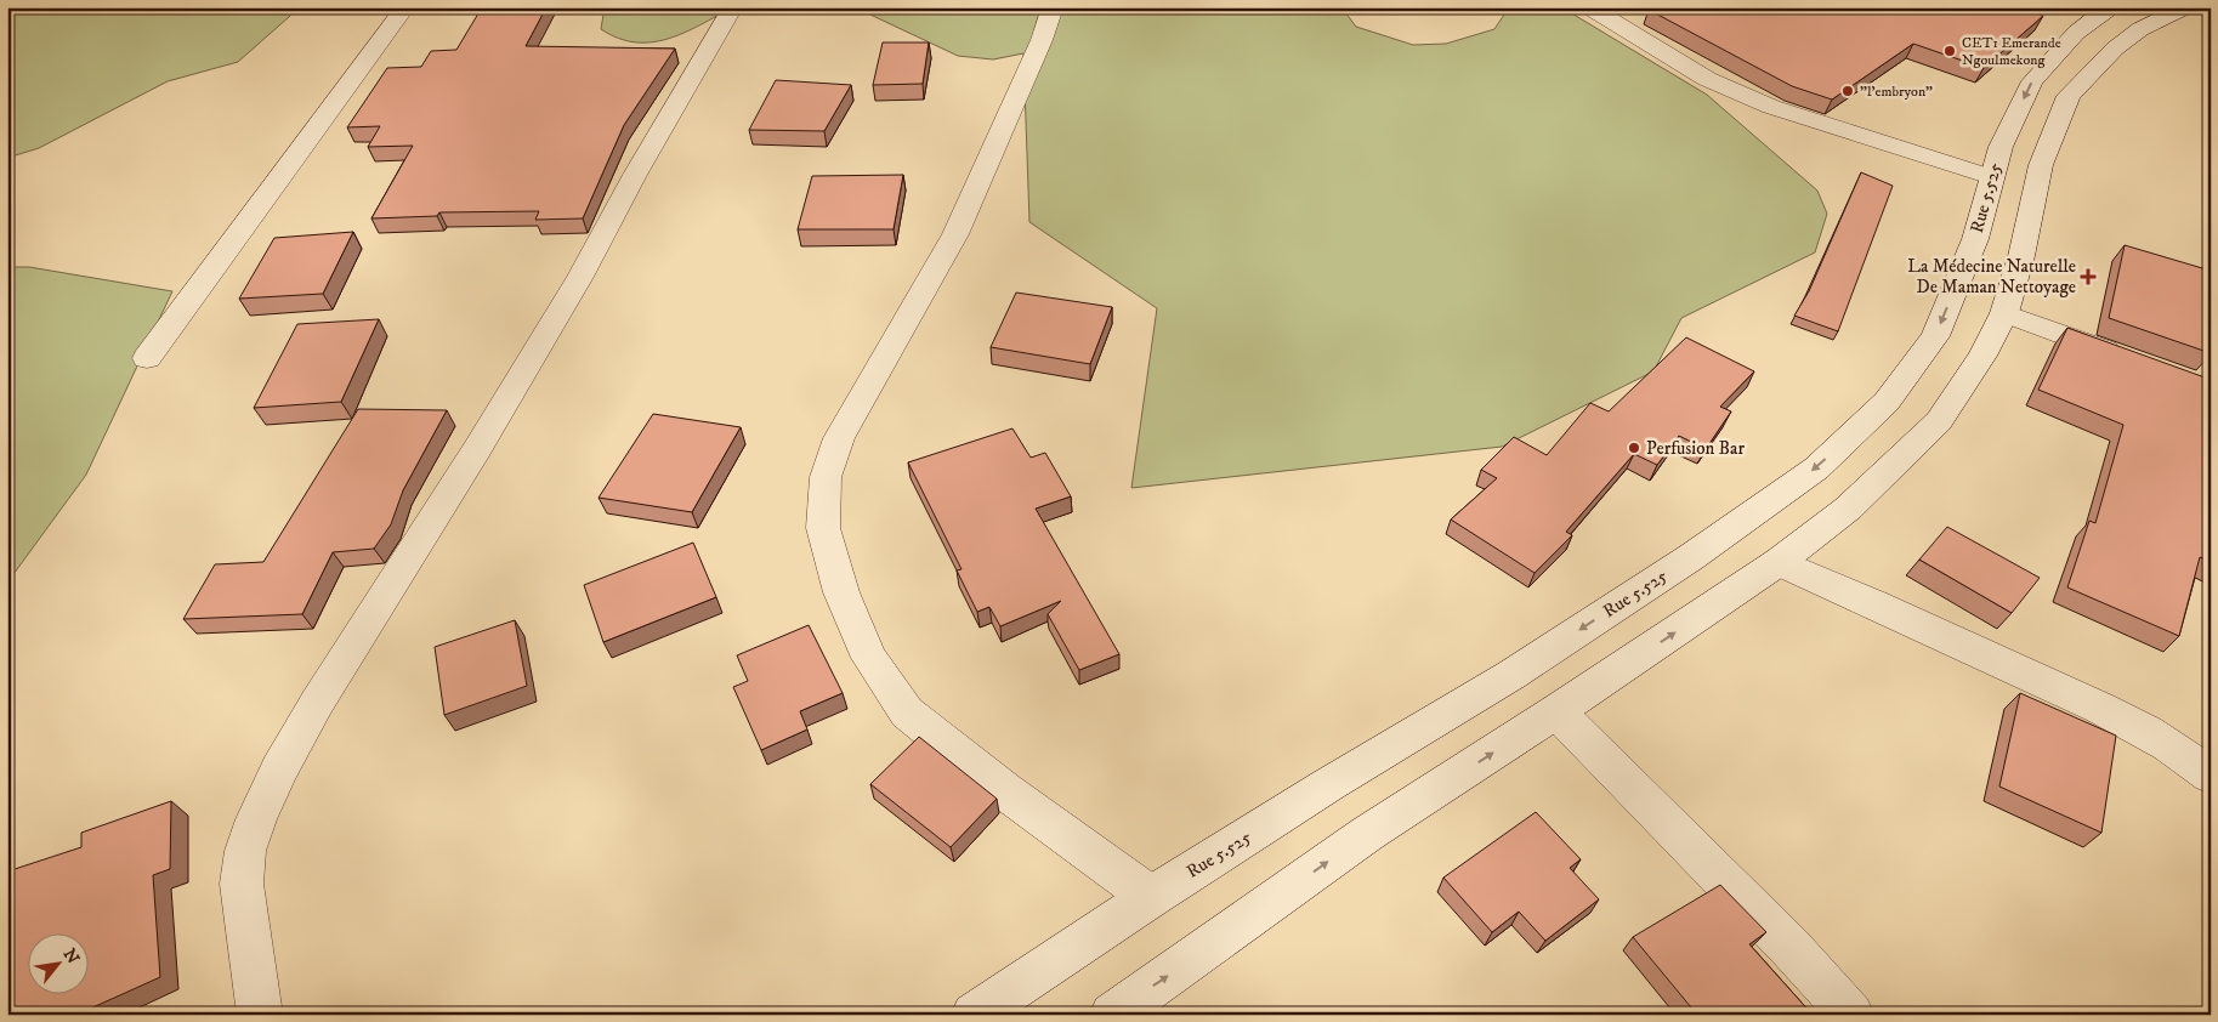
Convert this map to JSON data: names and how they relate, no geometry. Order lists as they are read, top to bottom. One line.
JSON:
{"streets":{"street":["Rue 5.525"]},"places":{"other":["CET1 Emerande Ngoulmekong","\"l'embryon\"","Perfusion Bar"],"health":["La Médecine Naturelle De Maman Nettoyage"]},"north":"top right"}
